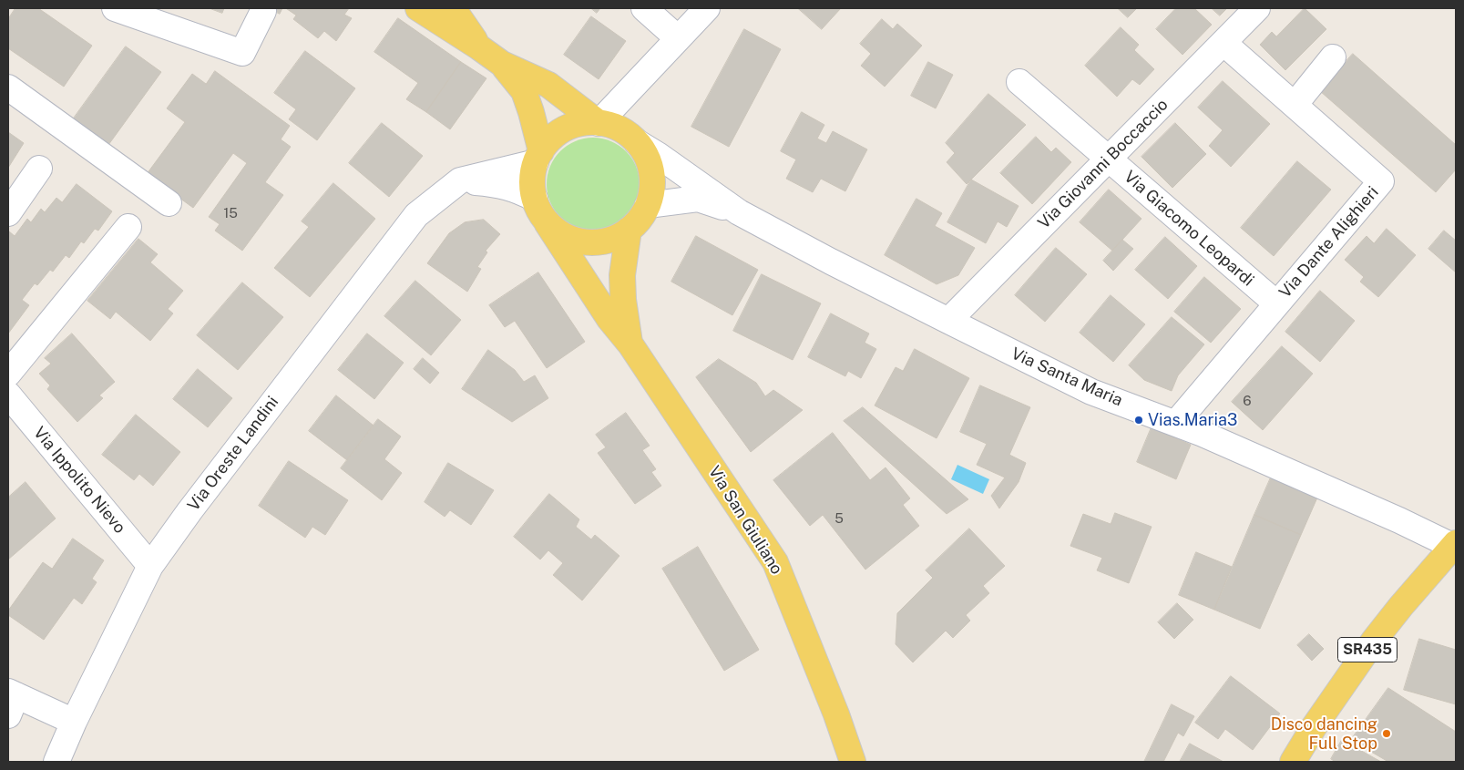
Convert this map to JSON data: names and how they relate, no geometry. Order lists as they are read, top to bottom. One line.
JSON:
{"streets":{"main road":["Via San Giuliano","SR435"],"street":["Via Giovanni Boccaccio","Via Giacomo Leopardi","Via Dante Alighieri","Via Santa Maria","Via Oreste Landini","Via Ippolito Nievo"]},"crossings":[["Via Giovanni Boccaccio","Via Giacomo Leopardi"],["Via Giovanni Boccaccio","Via Dante Alighieri"],["Via Giovanni Boccaccio","Via Santa Maria"],["Via Giacomo Leopardi","Via Dante Alighieri"],["Via Dante Alighieri","Via Santa Maria"],["Via Santa Maria","SR435"],["Via Oreste Landini","Via Ippolito Nievo"],["Via Oreste Landini","Via San Giuliano"]],"places":["Vias.Maria3","Disco dancing Full Stop"],"house_numbers":["15","6","5"]}
